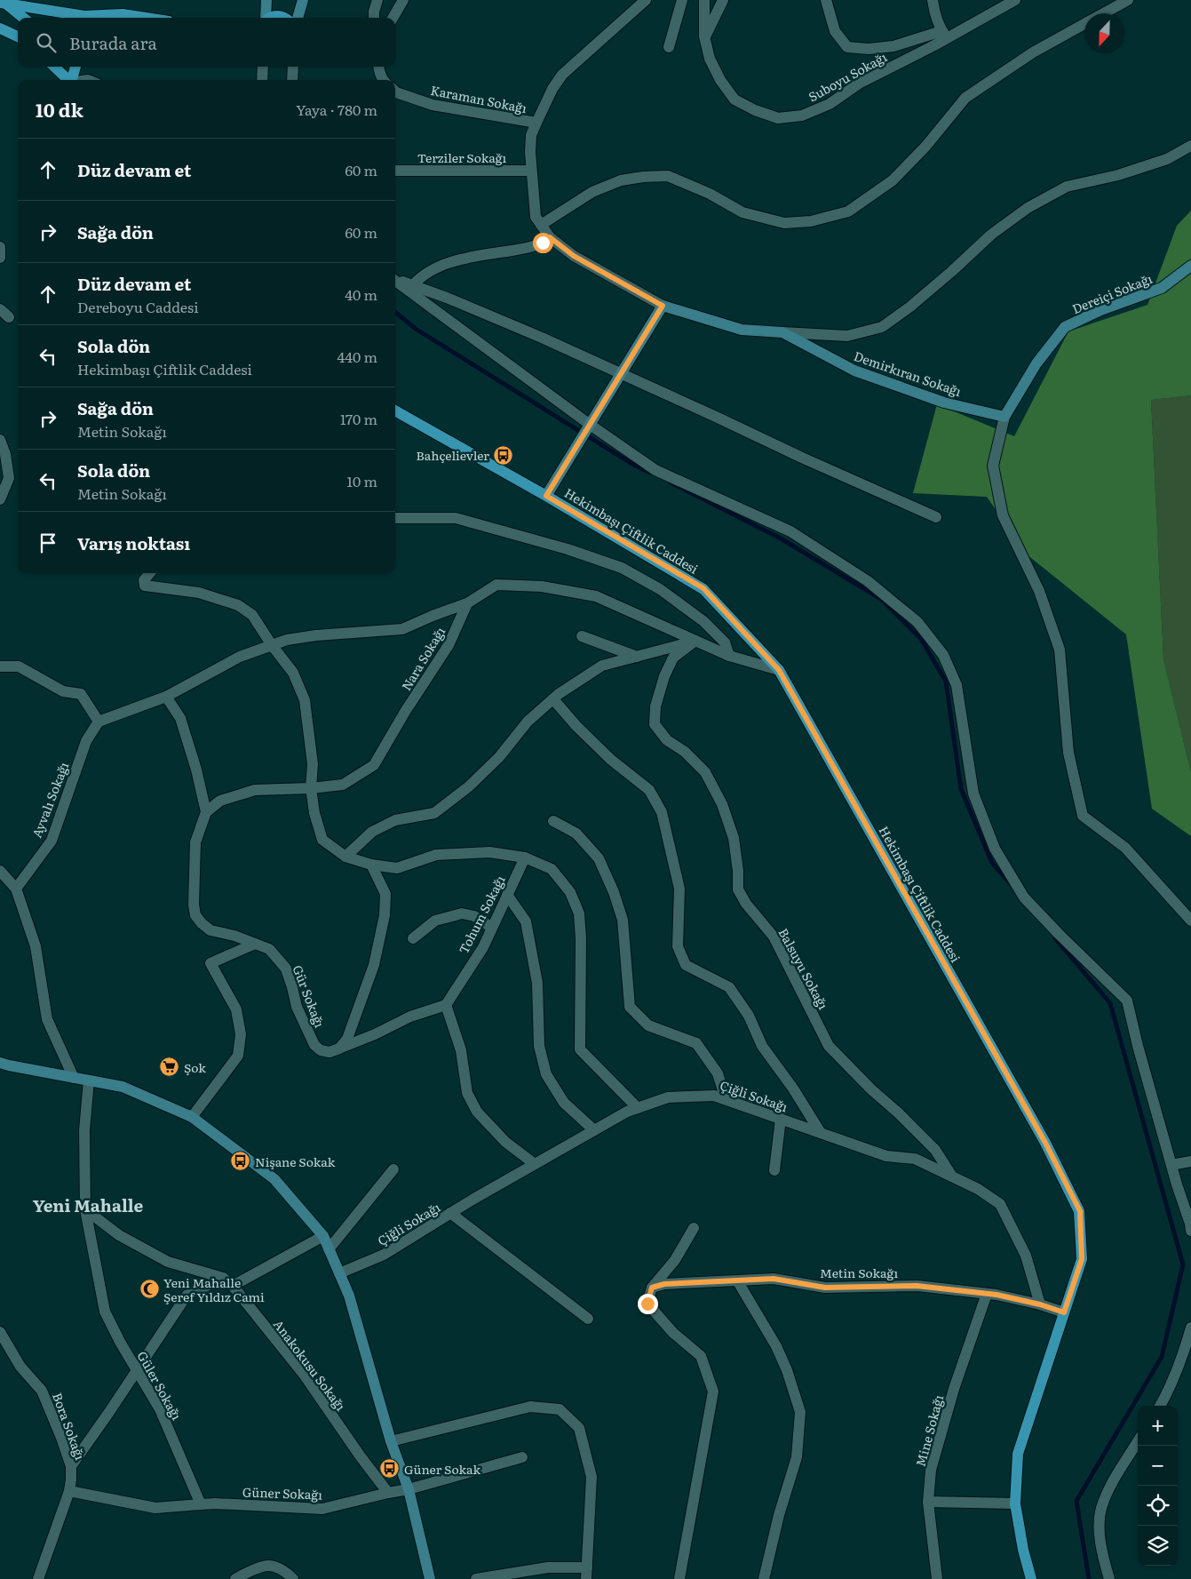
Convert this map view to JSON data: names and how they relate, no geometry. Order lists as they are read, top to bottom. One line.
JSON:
{"streets":{"main road":["Hekimbaşı Çiftlik Caddesi"],"street":["Suboyu Sokağı","Karaman Sokağı","Terziler Sokağı","Dereiçi Sokağı","Demirkıran Sokağı","Nara Sokağı","Ayvalı Sokağı","Tohum Sokağı","Balsuyu Sokağı","Gür Sokağı","Çiğli Sokağı","Metin Sokağı","Anakokusu Sokağı","Güler Sokağı","Bora Sokağı","Mine Sokağı","Güner Sokağı"]},"crossings":[["Dereiçi Sokağı","Demirkıran Sokağı"],["Hekimbaşı Çiftlik Caddesi","Metin Sokağı"],["Nara Sokağı","Gür Sokağı"],["Balsuyu Sokağı","Çiğli Sokağı"],["Çiğli Sokağı","Metin Sokağı"],["Metin Sokağı","Mine Sokağı"],["Anakokusu Sokağı","Güler Sokağı"],["Anakokusu Sokağı","Güner Sokağı"],["Güler Sokağı","Güner Sokağı"]],"districts":["Yeni Mahalle"],"places":{"bus stop":["Bahçelievler","Nişane Sokak","Güner Sokak"],"supermarket":["Şok"],"mosque":["Yeni Mahalle Şeref Yıldız Cami"]},"north":"bottom","page":{"search":"Burada ara","heading":["10 dk","Yaya · 780 m"],"list":[["Düz devam et","60 m"],["Sağa dön","60 m"],["Düz devam et","Dereboyu Caddesi","40 m"],["Sola dön","Hekimbaşı Çiftlik Caddesi","440 m"],["Sağa dön","Metin Sokağı","170 m"],["Sola dön","Metin Sokağı","10 m"],"Varış noktası"],"map_buttons":["+","−"]}}
